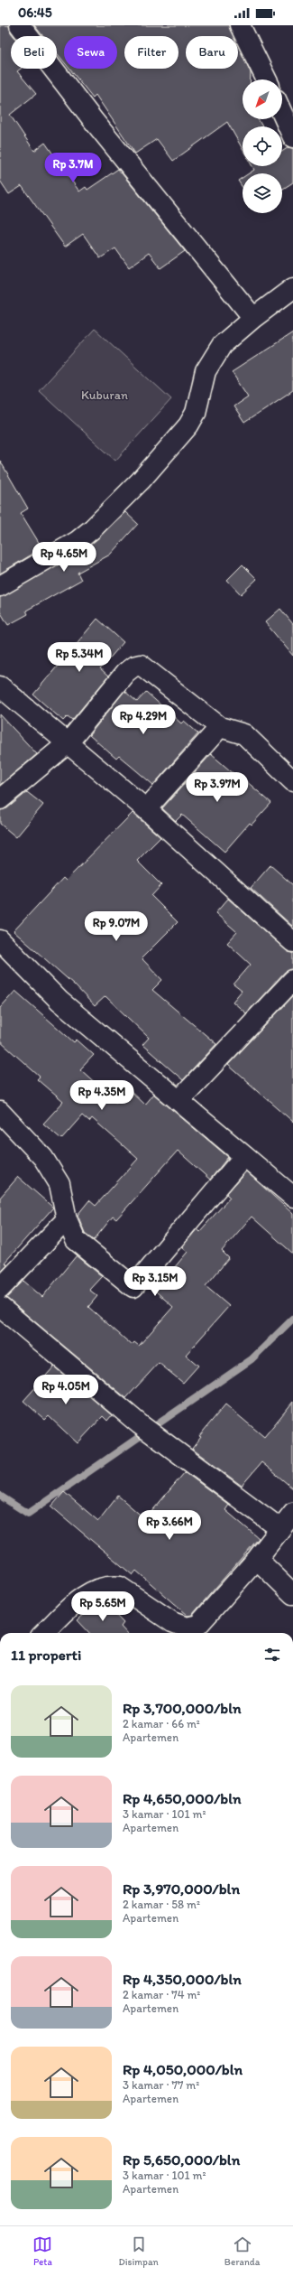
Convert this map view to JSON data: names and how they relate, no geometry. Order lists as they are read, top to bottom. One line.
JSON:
{"parks":["Kuburan"],"north":"bottom left","page":{"status":"06:45","chip":["Beli","Sewa","Filter","Baru"],"price":["Rp 3.7M","Rp 4.65M","Rp 5.34M","Rp 4.29M","Rp 3.97M","Rp 9.07M","Rp 4.35M","Rp 3.15M","Rp 4.05M","Rp 3.66M","Rp 5.65M"],"heading":"11 properti","list":[{"name":"Rp 3,700,000/bln","note":"2 kamar · 66 m² · Apartemen"},{"name":"Rp 4,650,000/bln","note":"3 kamar · 101 m² · Apartemen"},{"name":"Rp 3,970,000/bln","note":"2 kamar · 58 m² · Apartemen"},{"name":"Rp 4,350,000/bln","note":"2 kamar · 74 m² · Apartemen"},{"name":"Rp 4,050,000/bln","note":"3 kamar · 77 m² · Apartemen"},{"name":"Rp 5,650,000/bln","note":"3 kamar · 101 m² · Apartemen"}],"tabs":["Peta","Disimpan","Beranda"]}}
